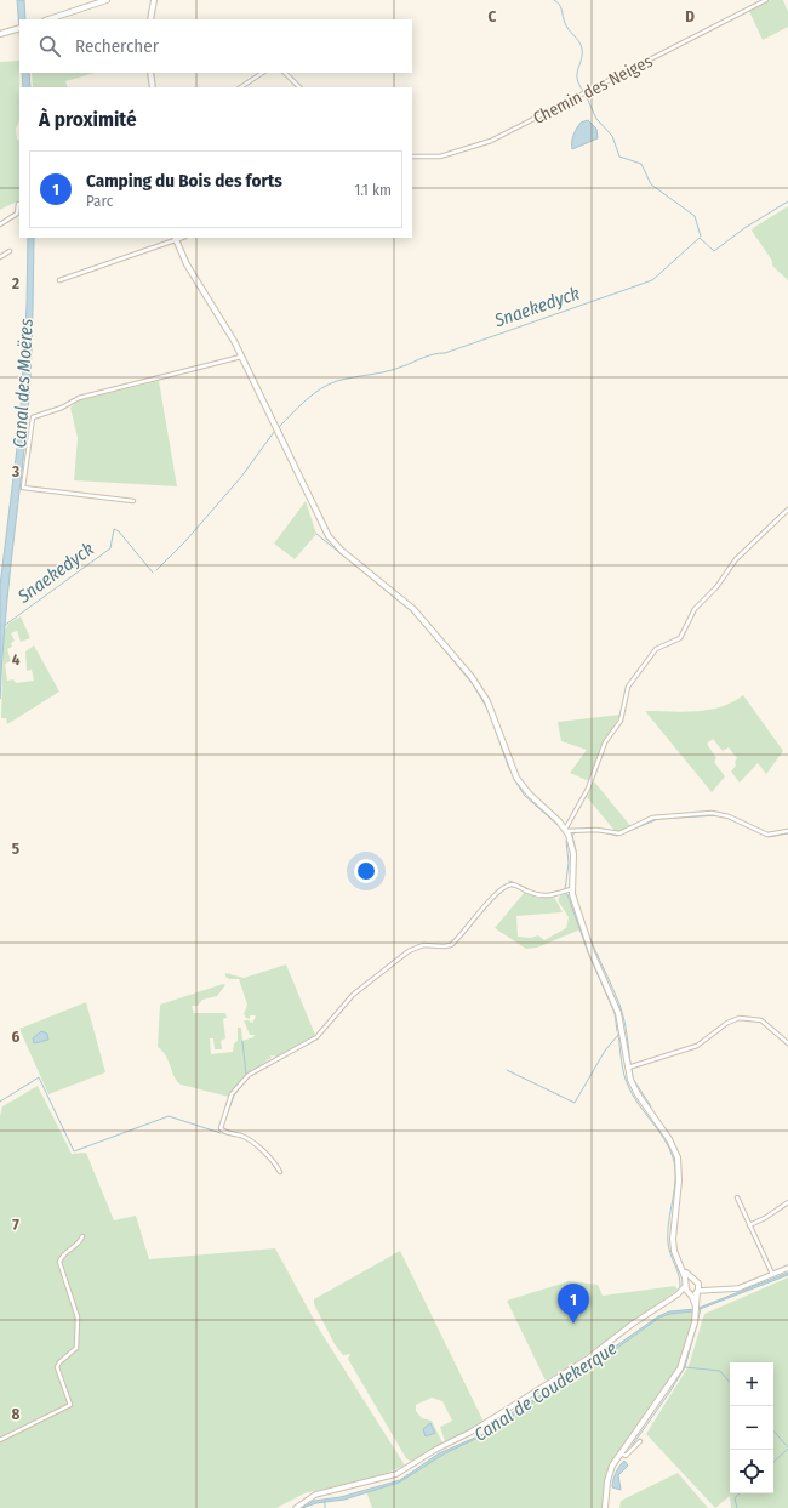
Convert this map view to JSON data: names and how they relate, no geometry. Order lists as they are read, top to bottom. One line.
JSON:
{"streets":{"street":["Chemin des Neiges"]},"water":["Snaekedyck","Canal des Moëres","Canal de Coudekerque"],"page":{"search":"Rechercher","heading":"À proximité","list":[{"mark":"1","name":"Camping du Bois des forts","note":"Parc","value":"1.1 km"}],"pins":"1","map_buttons":["+","−"]},"grid":{"columns":["C","D"],"rows":["2","3","4","5","6","7","8"]}}
